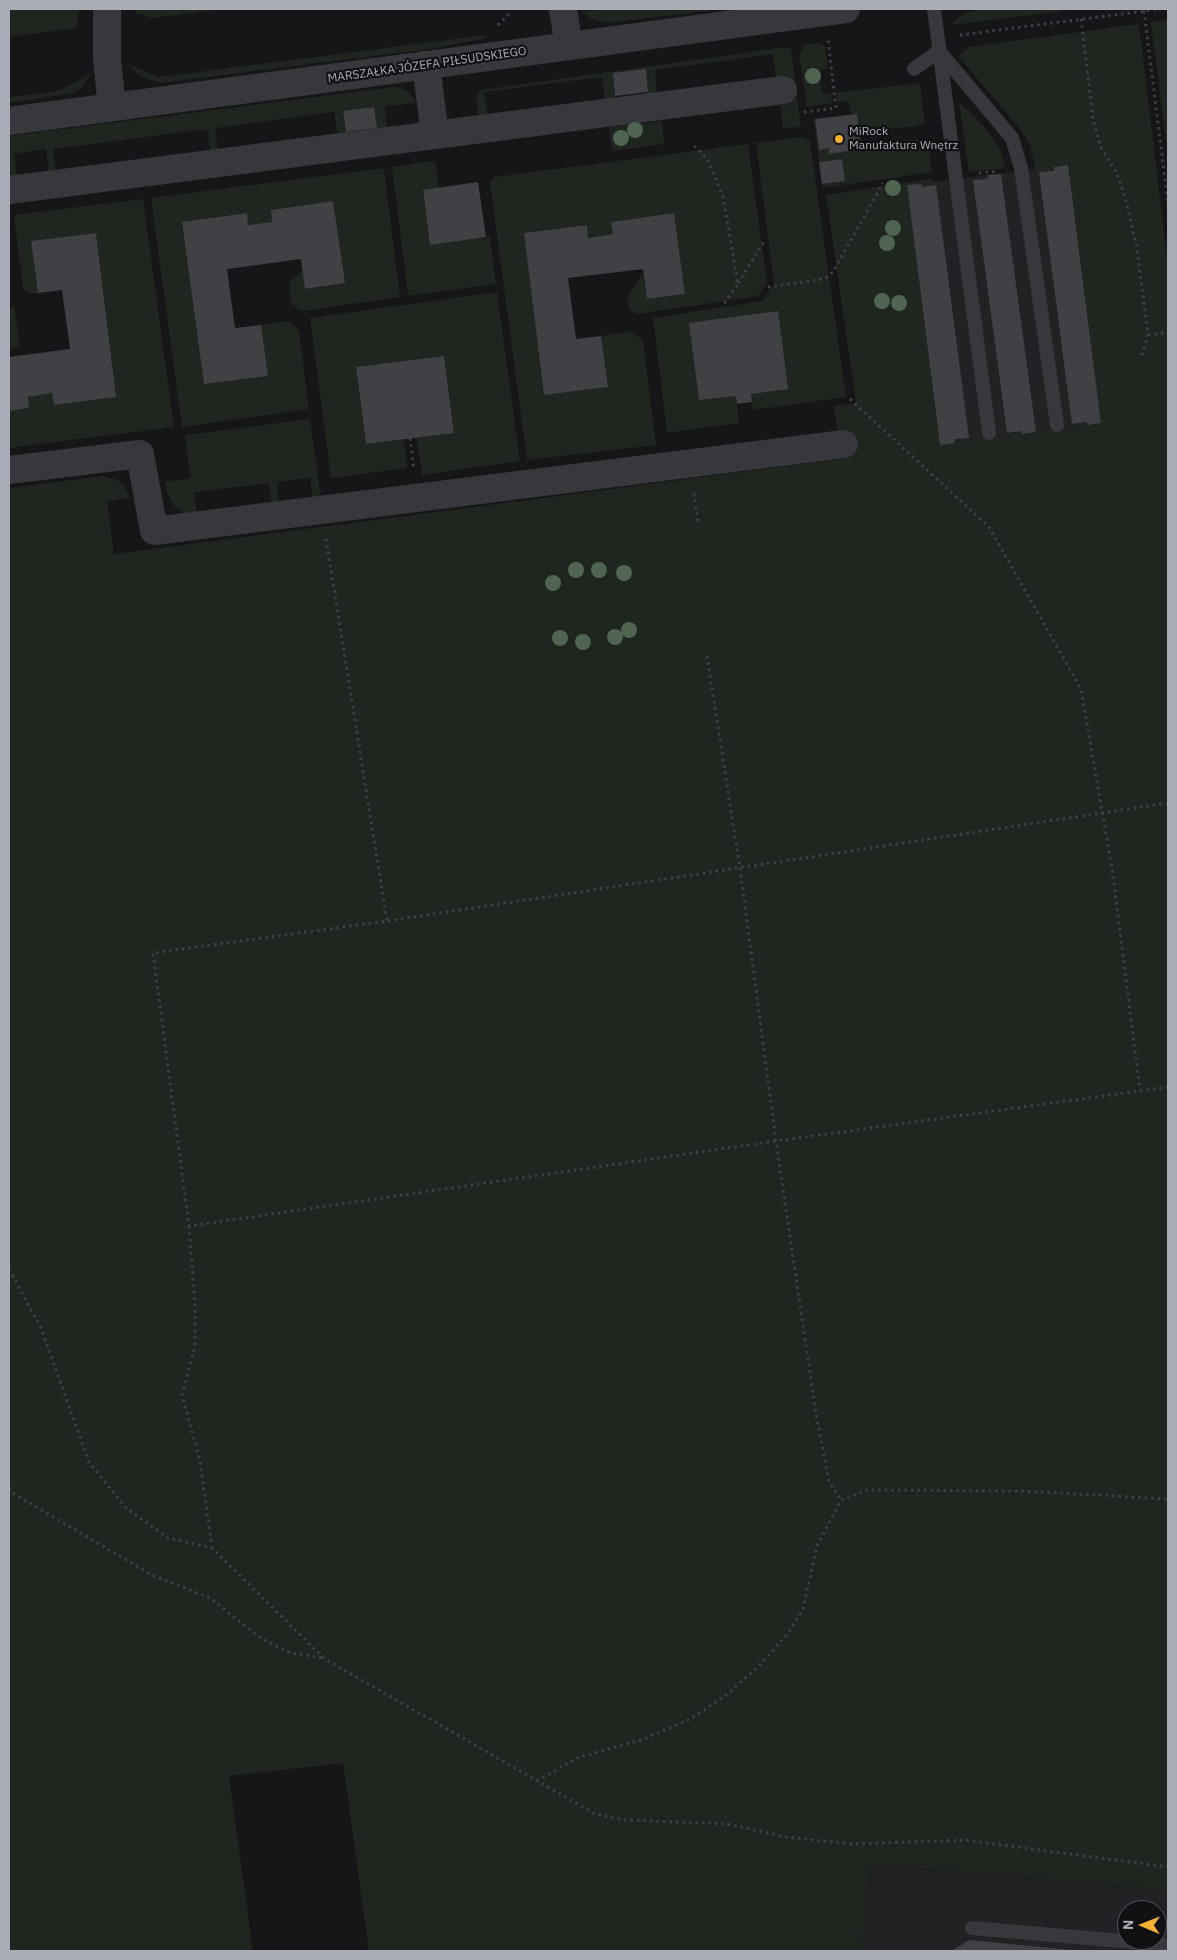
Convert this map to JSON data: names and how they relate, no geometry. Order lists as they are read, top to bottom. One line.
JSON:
{"streets":{"street":["MARSZAŁKA JÓZEFA PIŁSUDSKIEGO"]},"places":["MiRock Manufaktura Wnętrz"],"north":"left"}
